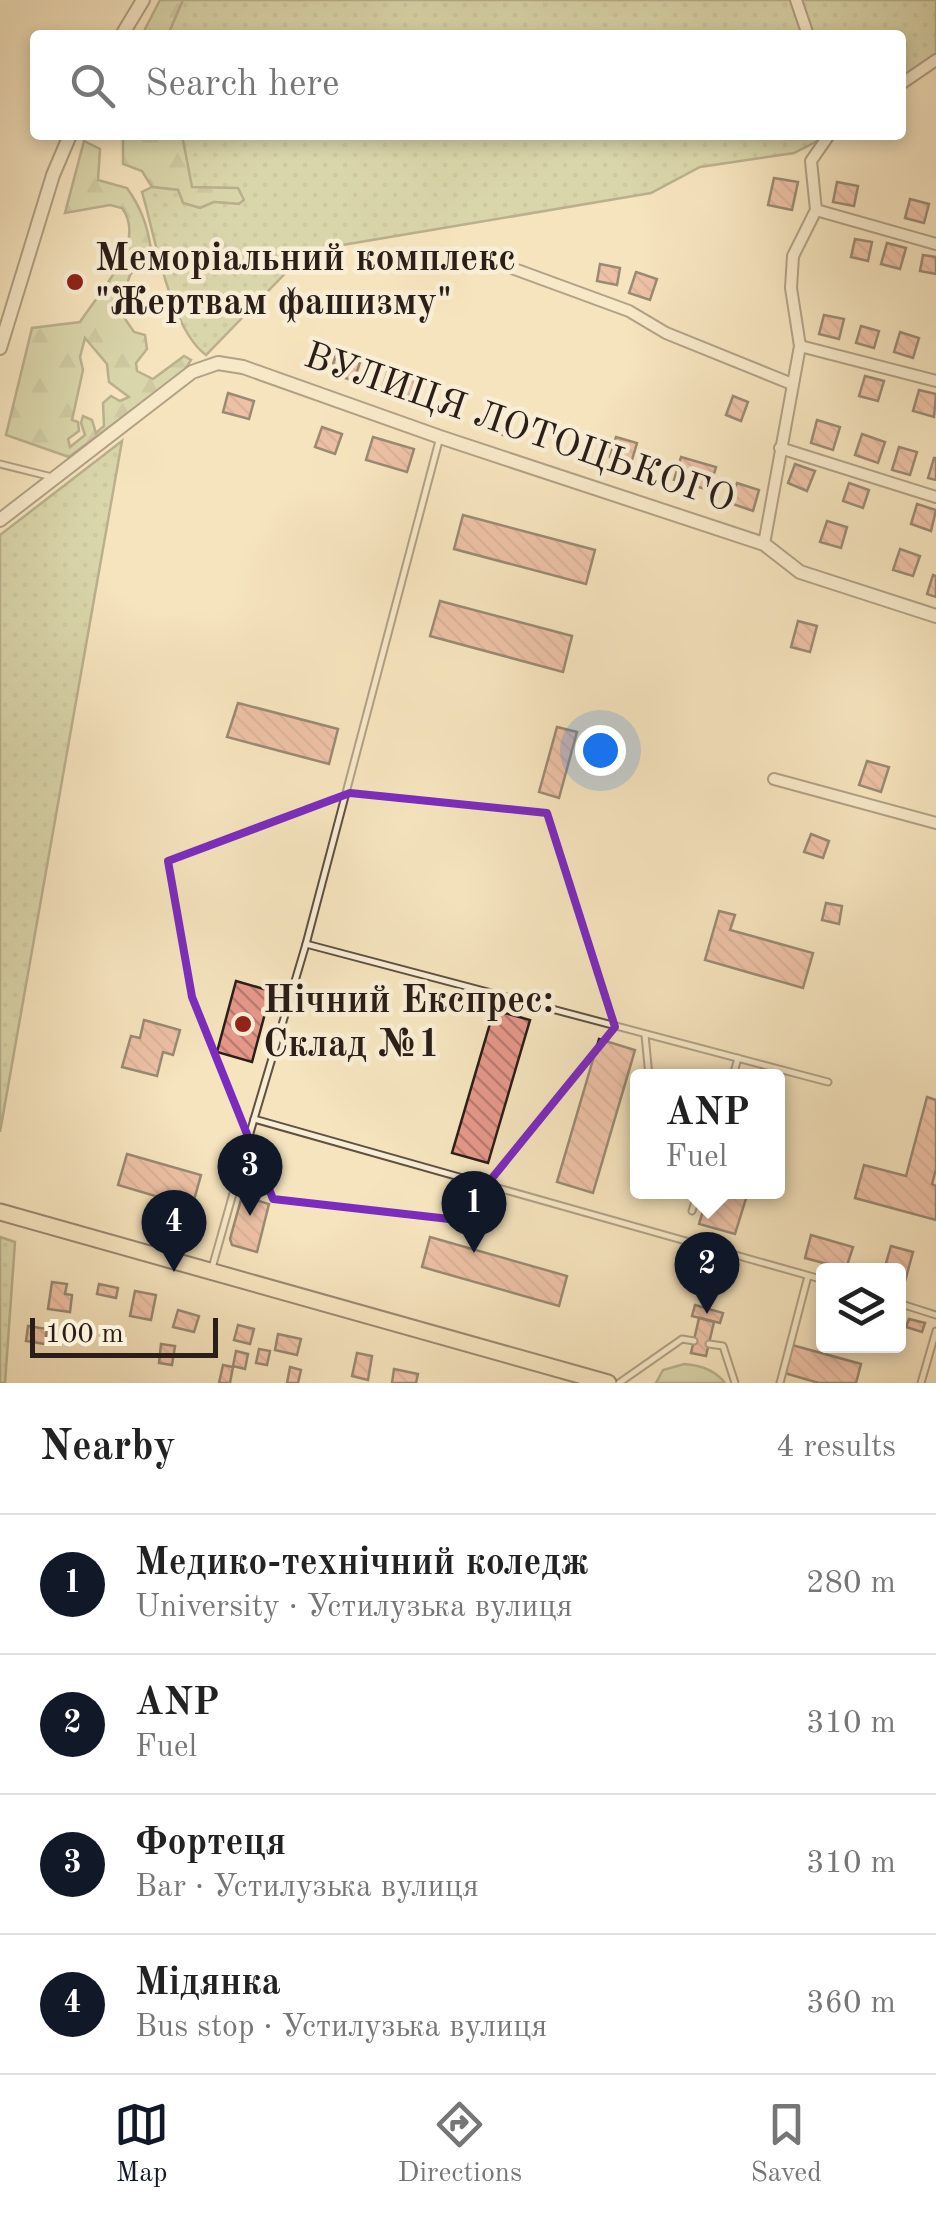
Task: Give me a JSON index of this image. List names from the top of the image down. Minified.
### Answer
{"streets":{"street":["ВУЛИЦЯ ЛОТОЦЬКОГО"]},"places":["Меморіальний комплекс \"Жертвам фашизму\"","Нічний Експрес: Склад №1"],"scale_bar":"100 m","page":{"search":"Search here","popup":["ANP","Fuel"],"pins":["3","1","4","2"],"scale":"100 m","heading":["Nearby","4 results"],"list":[{"mark":"1","name":"Медико-технічний коледж","note":"University · Устилузька вулиця","value":"280 m"},{"mark":"2","name":"ANP","note":"Fuel","value":"310 m"},{"mark":"3","name":"Фортеця","note":"Bar · Устилузька вулиця","value":"310 m"},{"mark":"4","name":"Мідянка","note":"Bus stop · Устилузька вулиця","value":"360 m"}],"nav":["Map","Directions","Saved"]}}
